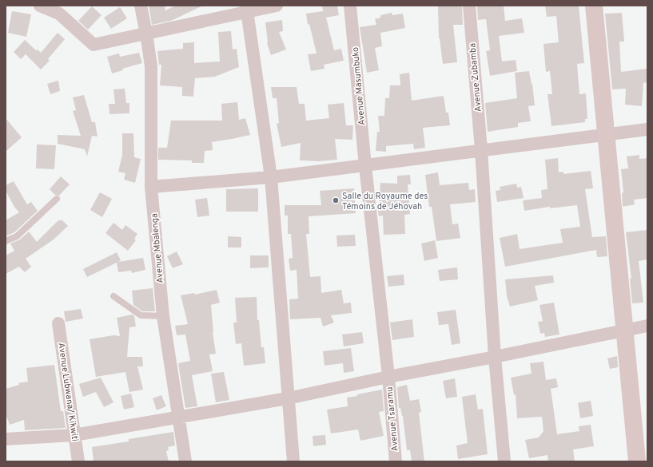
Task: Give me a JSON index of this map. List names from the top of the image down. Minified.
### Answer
{"streets":{"street":["Avenue Zubamba","Avenue Masumbuko","Avenue Mbalenga","Avenue Lubwana/ Kikwiti","Avenue Tsaramu"]},"crossings":[["Avenue Masumbuko","Avenue Tsaramu"]],"places":["Salle du Royaume des Témoins de Jéhovah"]}
